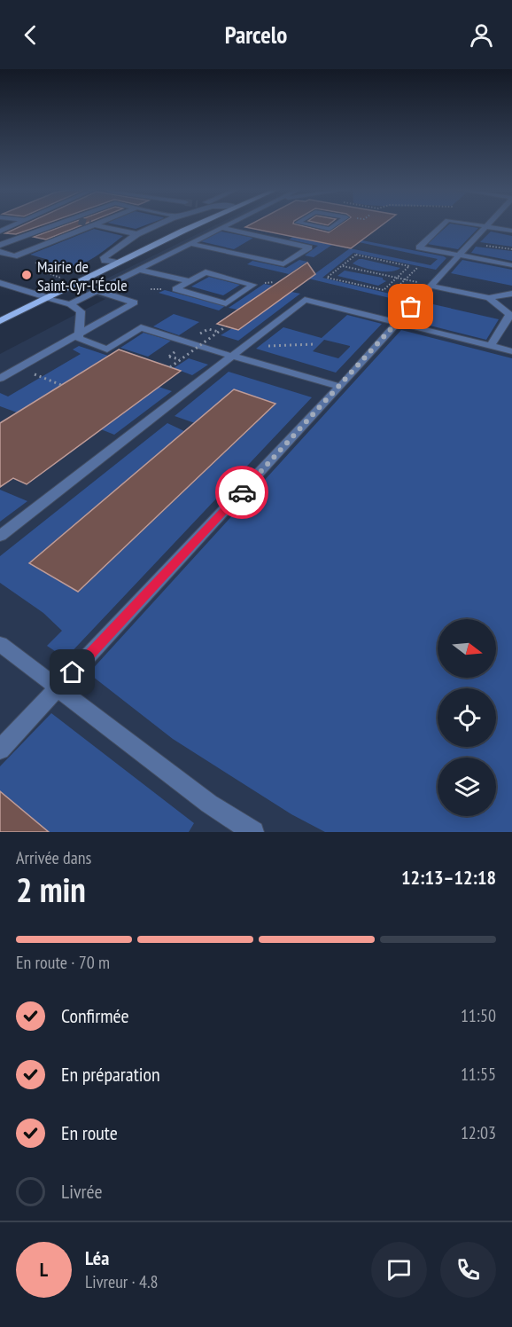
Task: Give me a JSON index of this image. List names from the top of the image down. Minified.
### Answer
{"places":["Mairie de Saint-Cyr-l'École"],"north":"right","page":{"header":"Parcelo","heading":["2 min","Arrivée dans","12:13–12:18"],"panel":["Léa","Livreur · 4.8"],"bar":"En route · 70 m","list":[["Confirmée","11:50"],["En préparation","11:55"],["En route","12:03"],"Livrée"],"round":"L"}}
